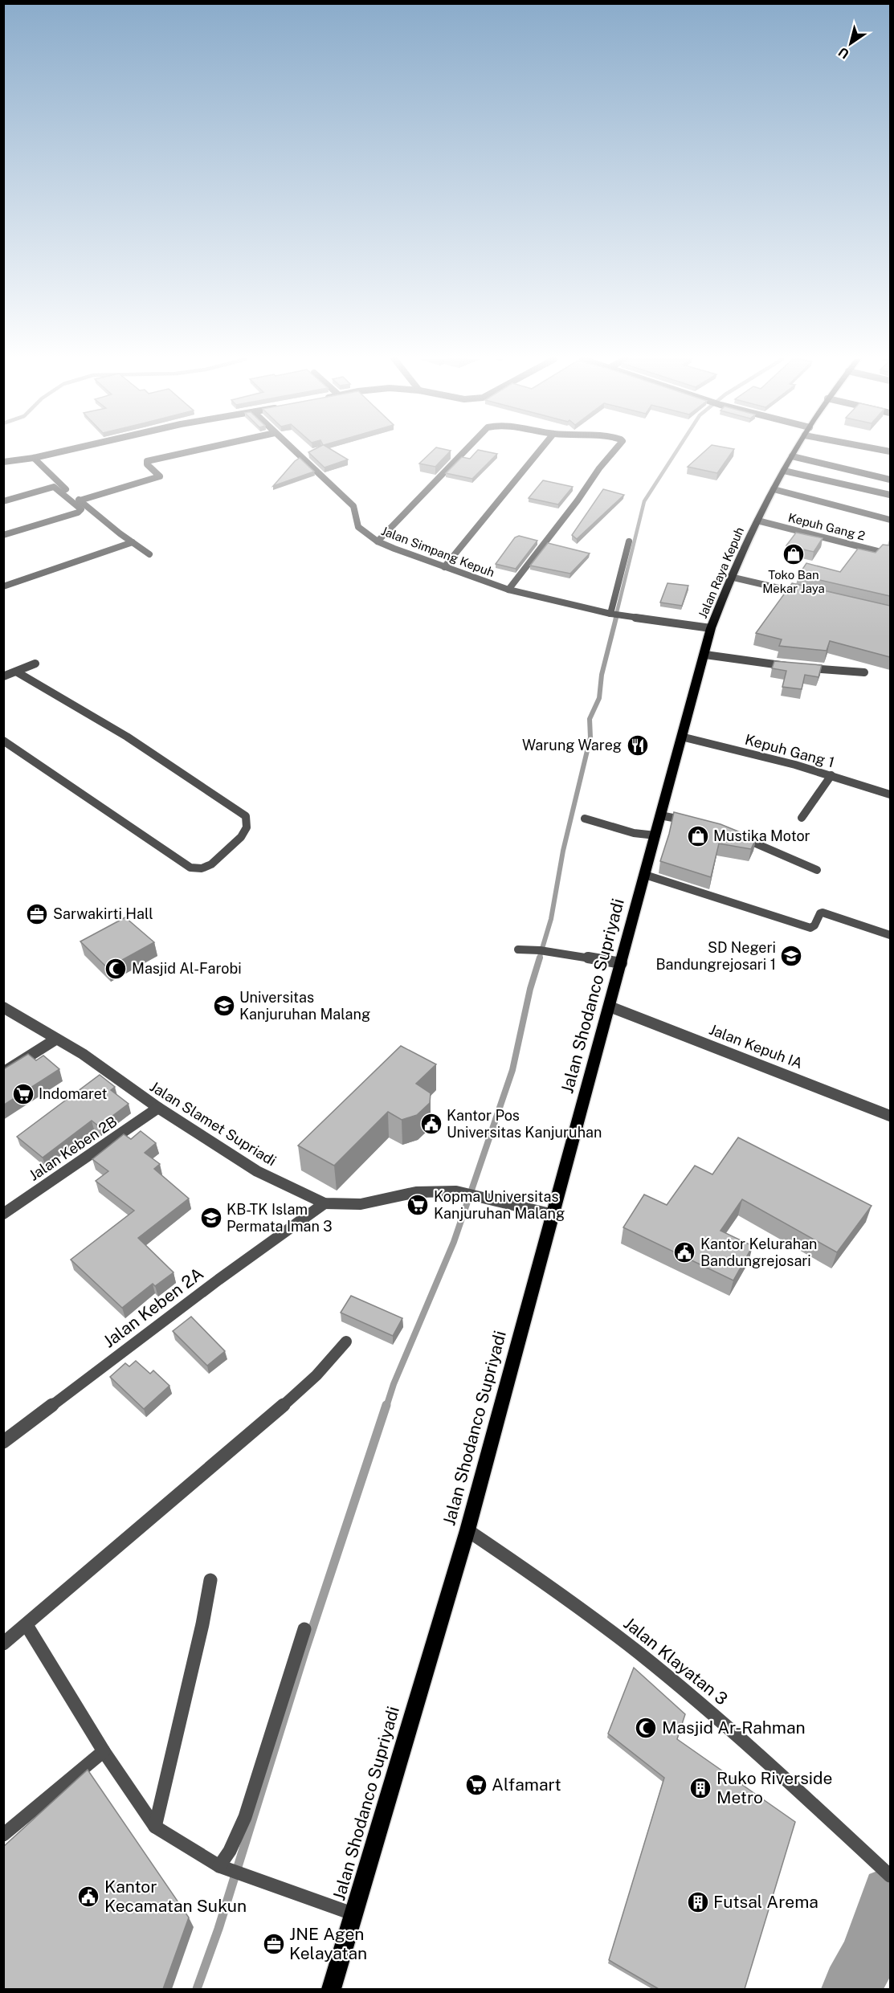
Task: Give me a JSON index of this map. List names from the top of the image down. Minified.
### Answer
{"streets":{"main road":["Jalan Raya Kepuh","Jalan Shodanco Supriyadi"],"street":["Kepuh Gang 2","Jalan Simpang Kepuh","Kepuh Gang 1","Jalan Kepuh IA","Jalan Slamet Supriadi","Jalan Keben 2B","Jalan Keben 2A","Jalan Klayatan 3"]},"crossings":[["Kepuh Gang 2","Jalan Raya Kepuh"],["Jalan Simpang Kepuh","Jalan Raya Kepuh"],["Jalan Raya Kepuh","Kepuh Gang 1"],["Jalan Raya Kepuh","Jalan Shodanco Supriyadi"],["Jalan Shodanco Supriyadi","Jalan Kepuh IA"],["Jalan Shodanco Supriyadi","Jalan Slamet Supriadi"],["Jalan Shodanco Supriyadi","Jalan Klayatan 3"],["Jalan Slamet Supriadi","Jalan Keben 2B"],["Jalan Slamet Supriadi","Jalan Keben 2A"]],"places":{"shop":["Toko Ban Mekar Jaya","Mustika Motor"],"restaurant":["Warung Wareg"],"office":["Sarwakirti Hall","JNE Agen Kelayatan"],"school or university":["SD Negeri Bandungrejosari 1","Universitas Kanjuruhan Malang","KB-TK Islam Permata Iman 3"],"mosque":["Masjid Al-Farobi","Masjid Ar-Rahman"],"supermarket":["Indomaret","Kopma Universitas Kanjuruhan Malang","Alfamart"],"public building":["Kantor Pos Universitas Kanjuruhan","Kantor Kelurahan Bandungrejosari","Kantor Kecamatan Sukun"],"building":["Ruko Riverside Metro","Futsal Arema"]},"north":"bottom left"}
